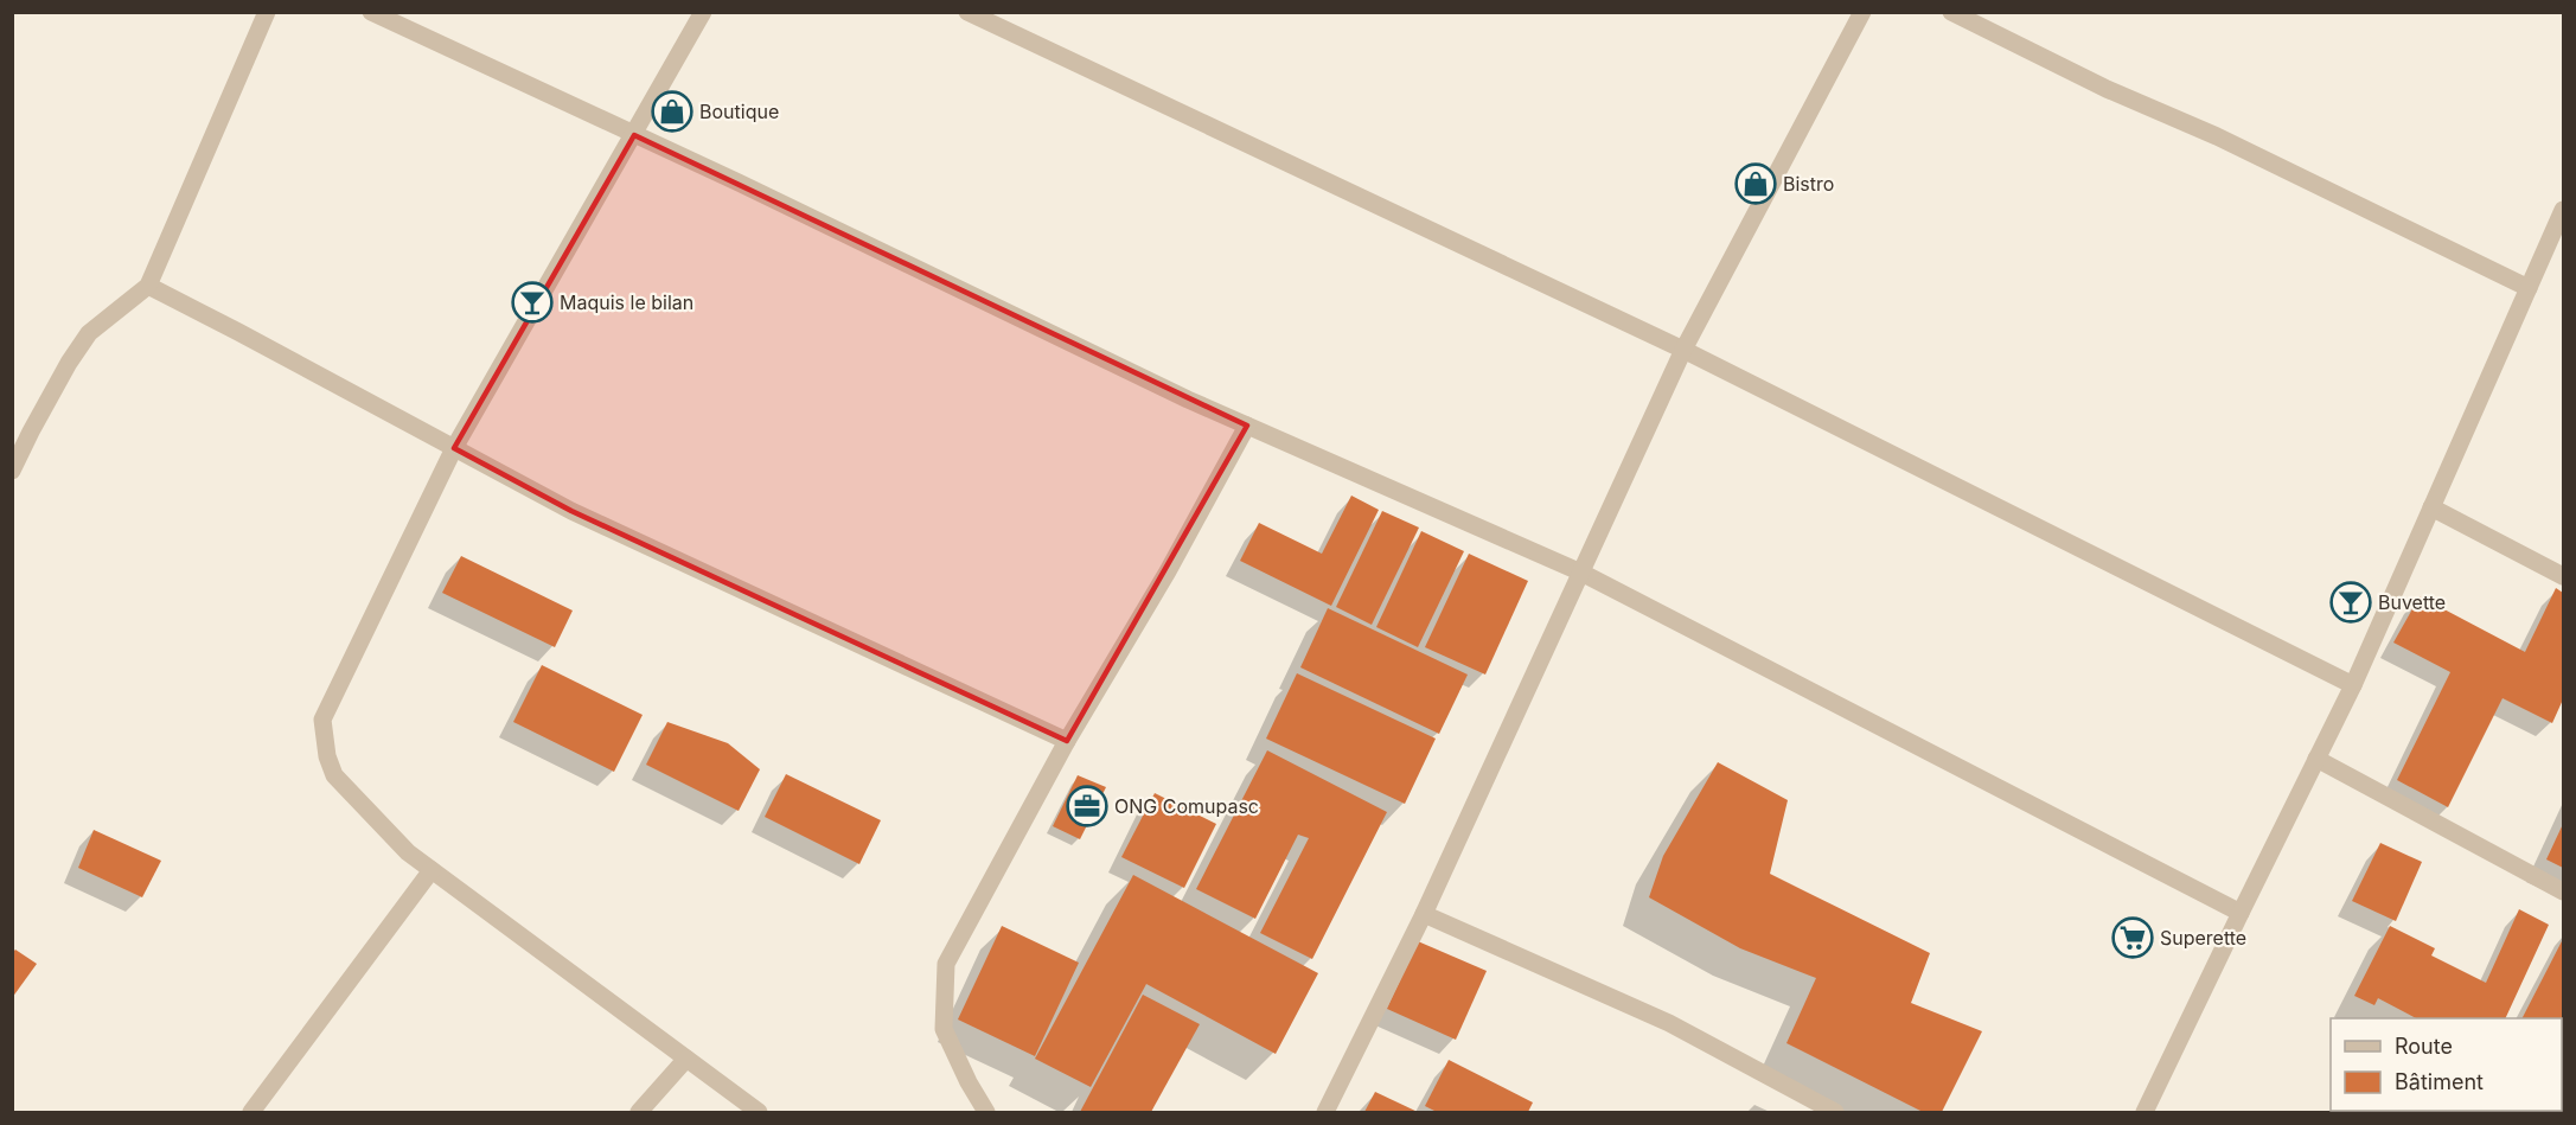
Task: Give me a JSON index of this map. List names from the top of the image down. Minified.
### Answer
{"places":{"shop":["Boutique","Bistro"],"bar":["Maquis le bilan","Buvette"],"office":["ONG Comupasc"],"supermarket":["Superette"]},"legend":["Route","Bâtiment"]}
